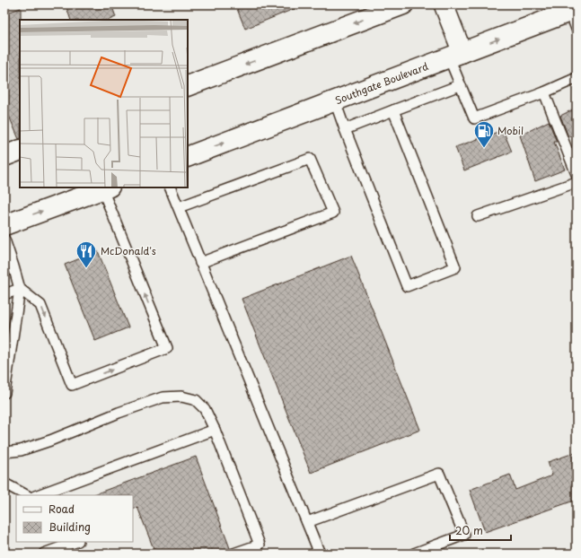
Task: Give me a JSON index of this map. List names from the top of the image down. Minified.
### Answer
{"streets":{"main road":["Southgate Boulevard"]},"places":{"fuel station":["Mobil"],"restaurant":["McDonald's"]},"legend":["Road","Building"],"scale_bar":"20 m"}
